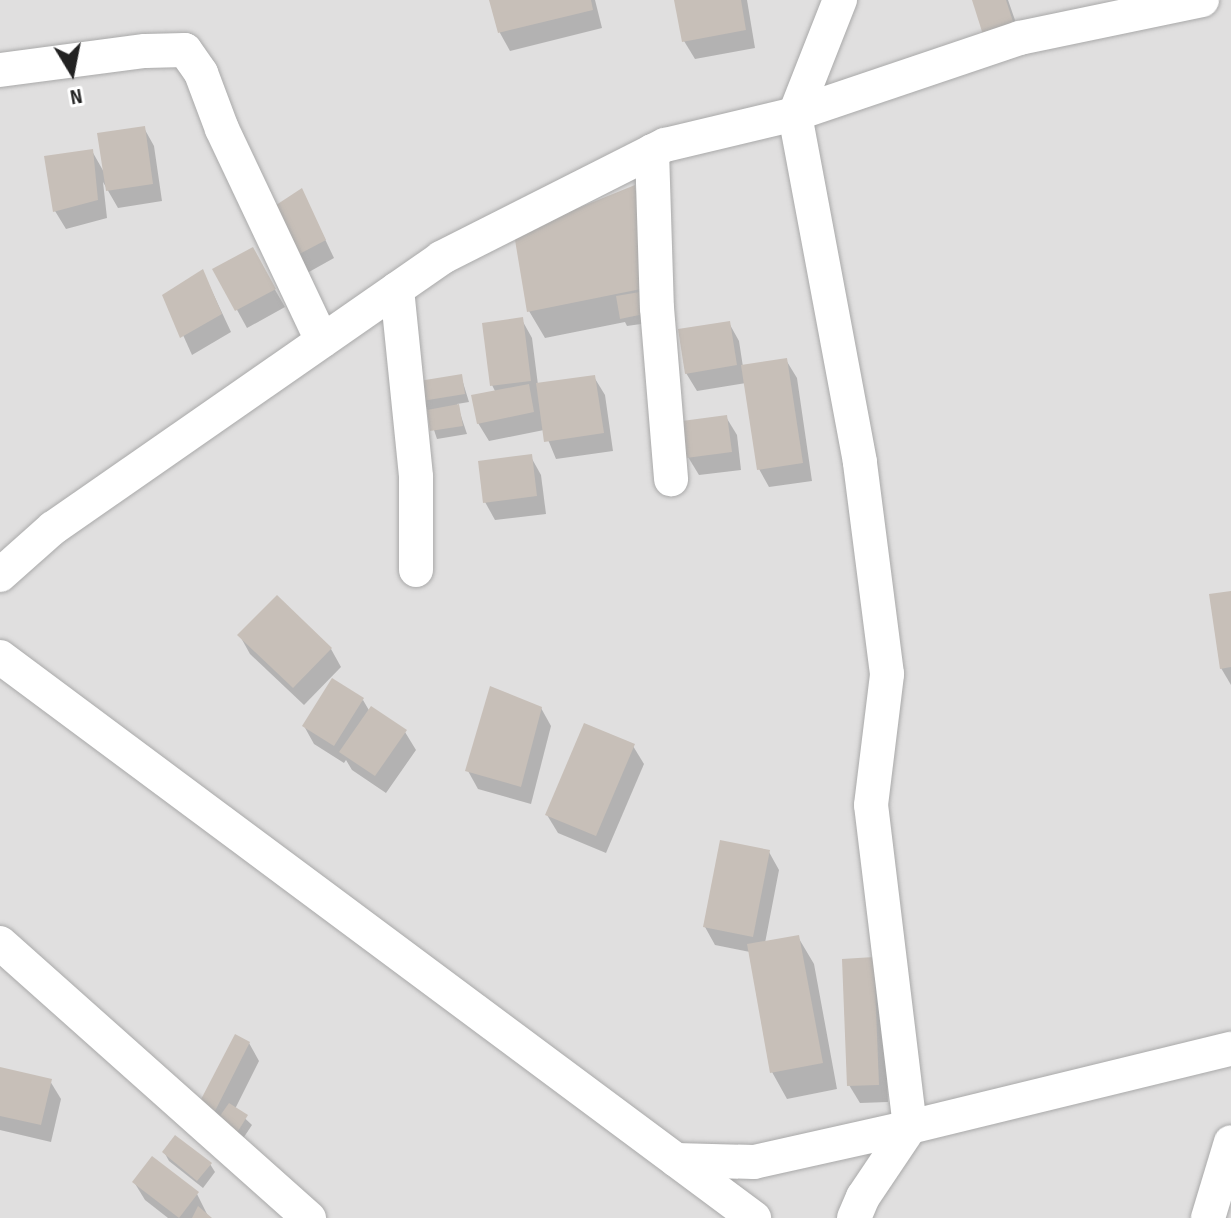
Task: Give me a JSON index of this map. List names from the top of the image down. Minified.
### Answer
{"north":"bottom"}
